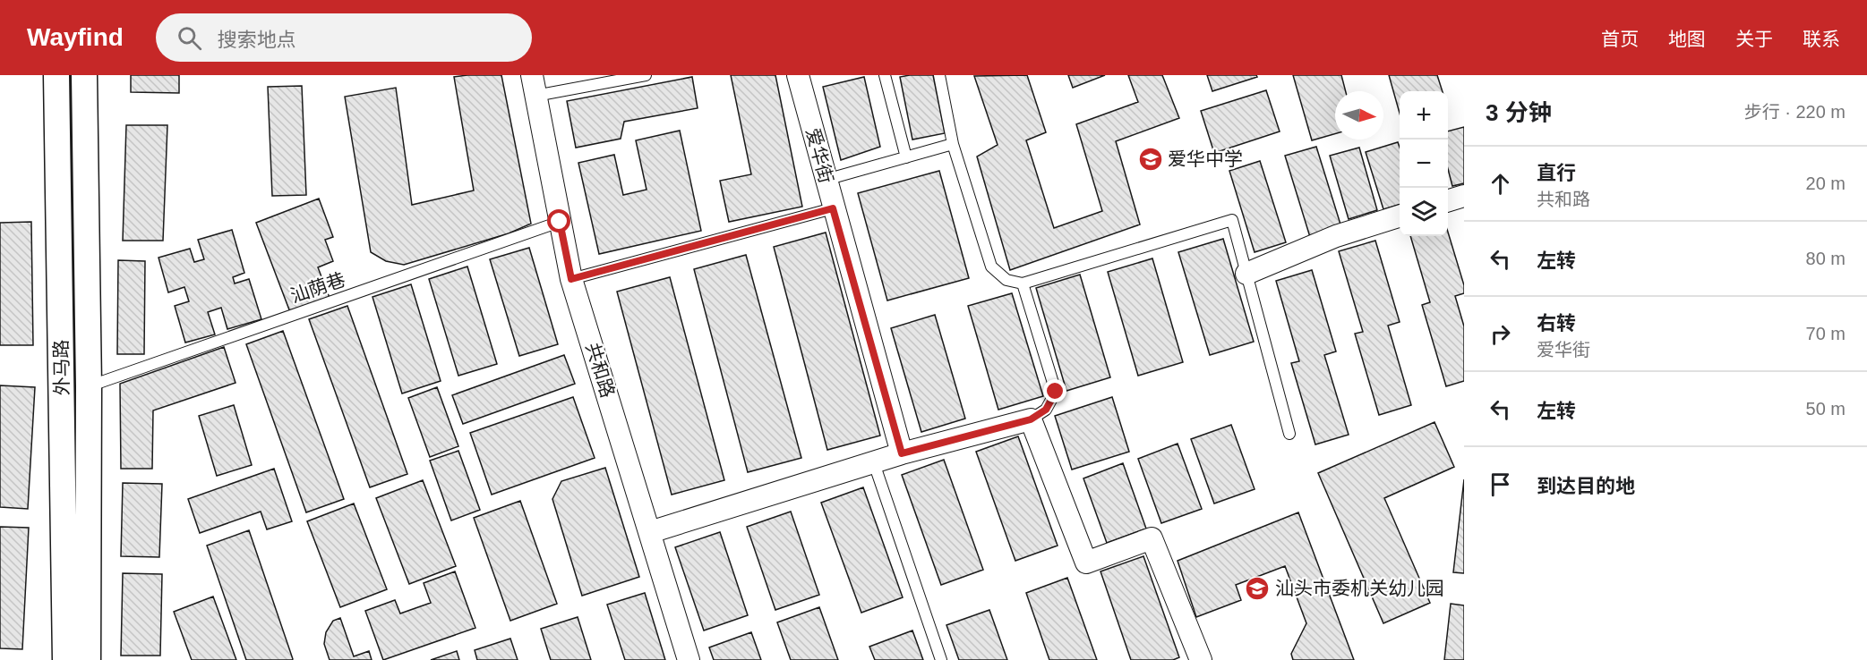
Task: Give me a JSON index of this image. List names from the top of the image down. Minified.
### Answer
{"streets":{"street":["爱华街","外马路","共和路"],"lane":["汕荫巷"]},"crossings":[["汕荫巷","外马路"],["汕荫巷","共和路"]],"places":{"school or university":["爱华中学","汕头市委机关幼儿园"]},"north":"right","page":{"header":"Wayfind","search":"搜索地点","nav":["首页","地图","关于","联系"],"heading":["3 分钟","步行 · 220 m"],"map_buttons":["+","−"],"list":[["直行","共和路","20 m"],["左转","80 m"],["右转","爱华街","70 m"],["左转","50 m"],"到达目的地"]}}
